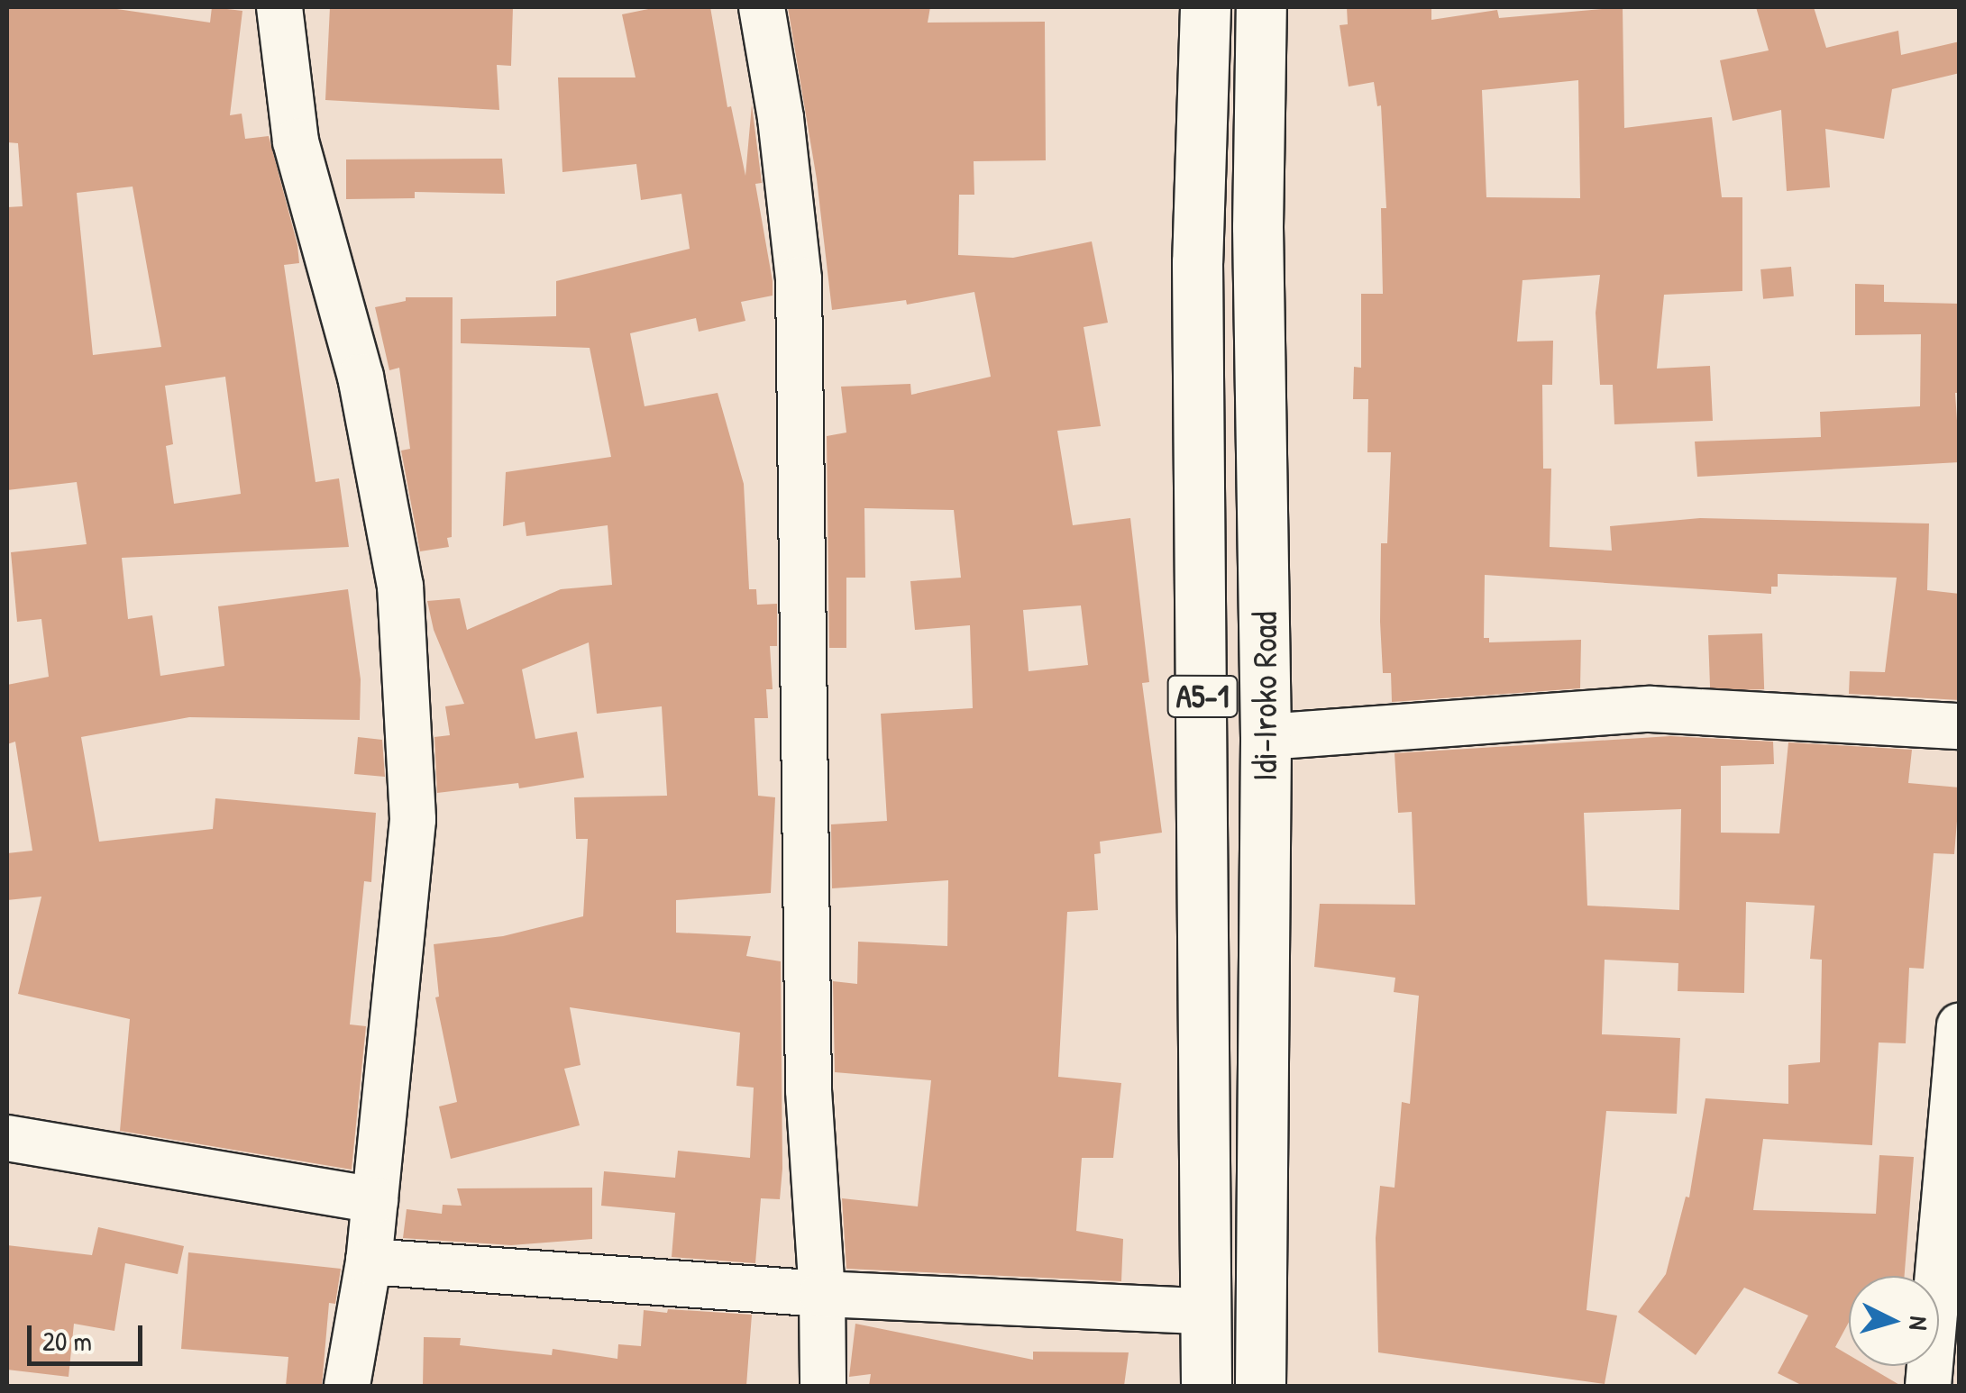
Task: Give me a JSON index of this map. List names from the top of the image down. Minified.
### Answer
{"streets":{"highway":["A5-1","Idi-Iroko Road"]},"scale_bar":"20 m","north":"right"}
